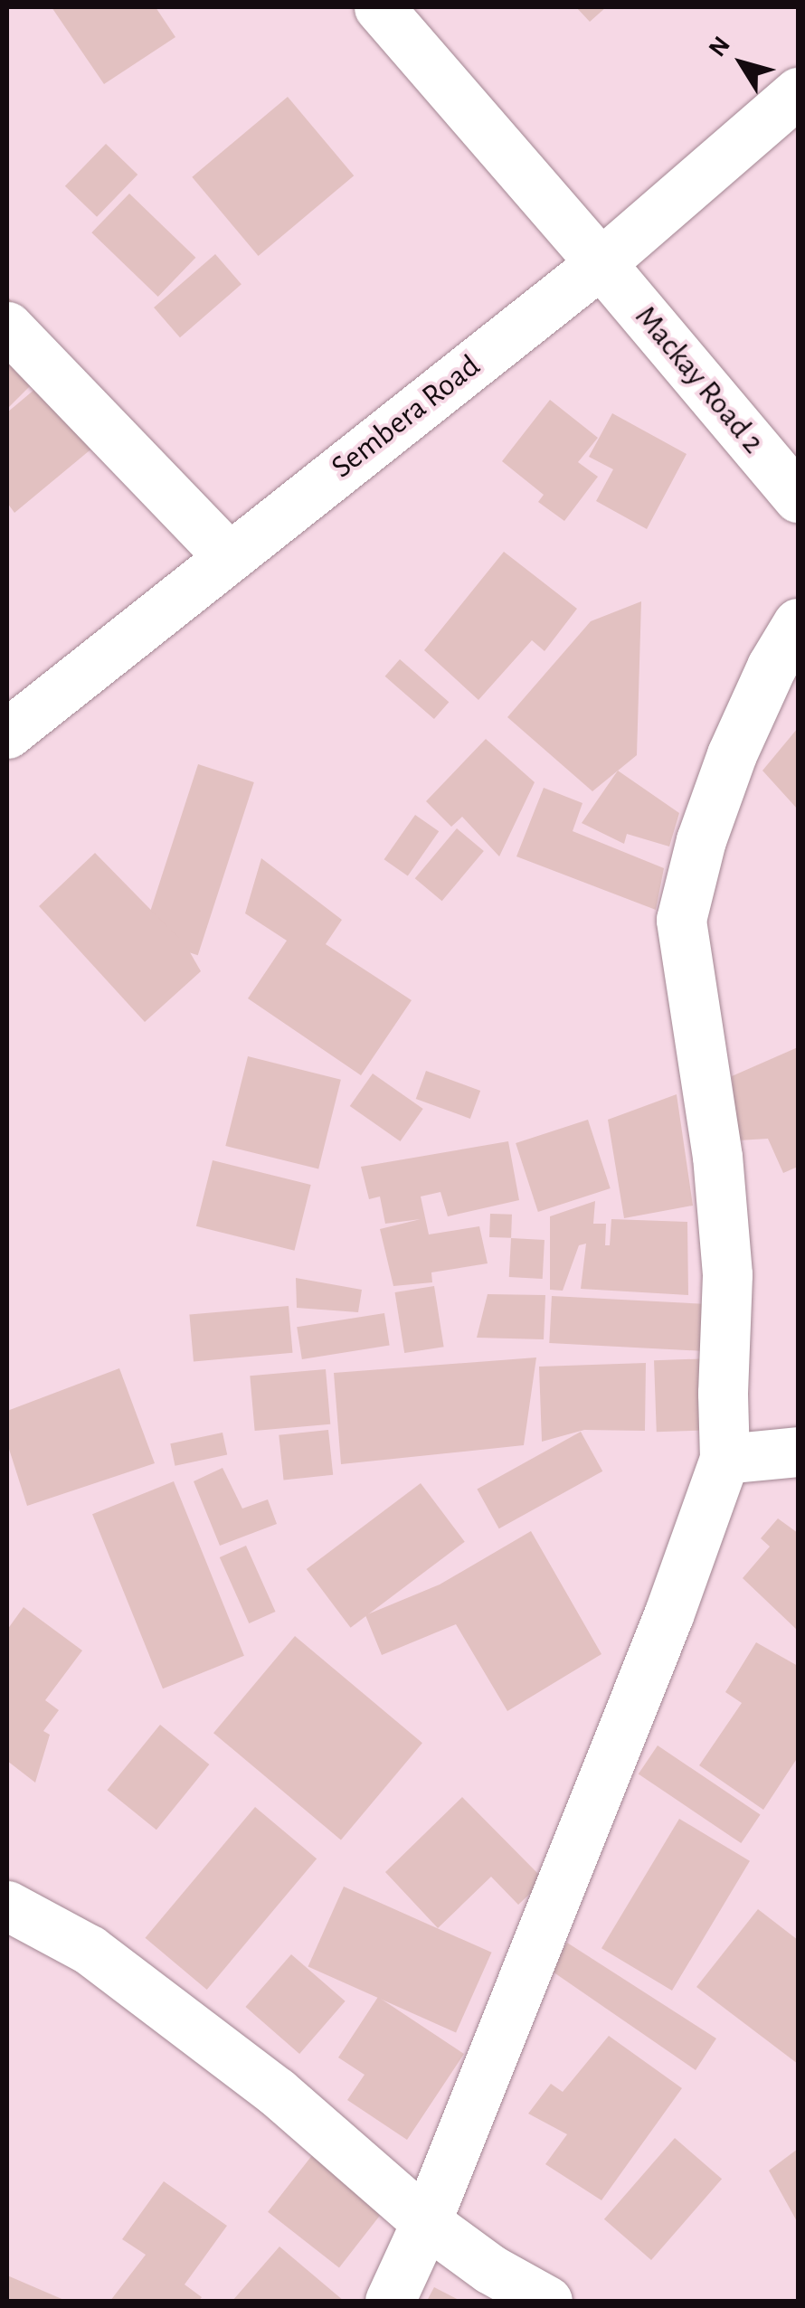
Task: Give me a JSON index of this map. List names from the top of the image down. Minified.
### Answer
{"streets":{"street":["Mackay Road 2","Sembera Road"]},"crossings":[["Mackay Road 2","Sembera Road"]],"north":"top left"}
